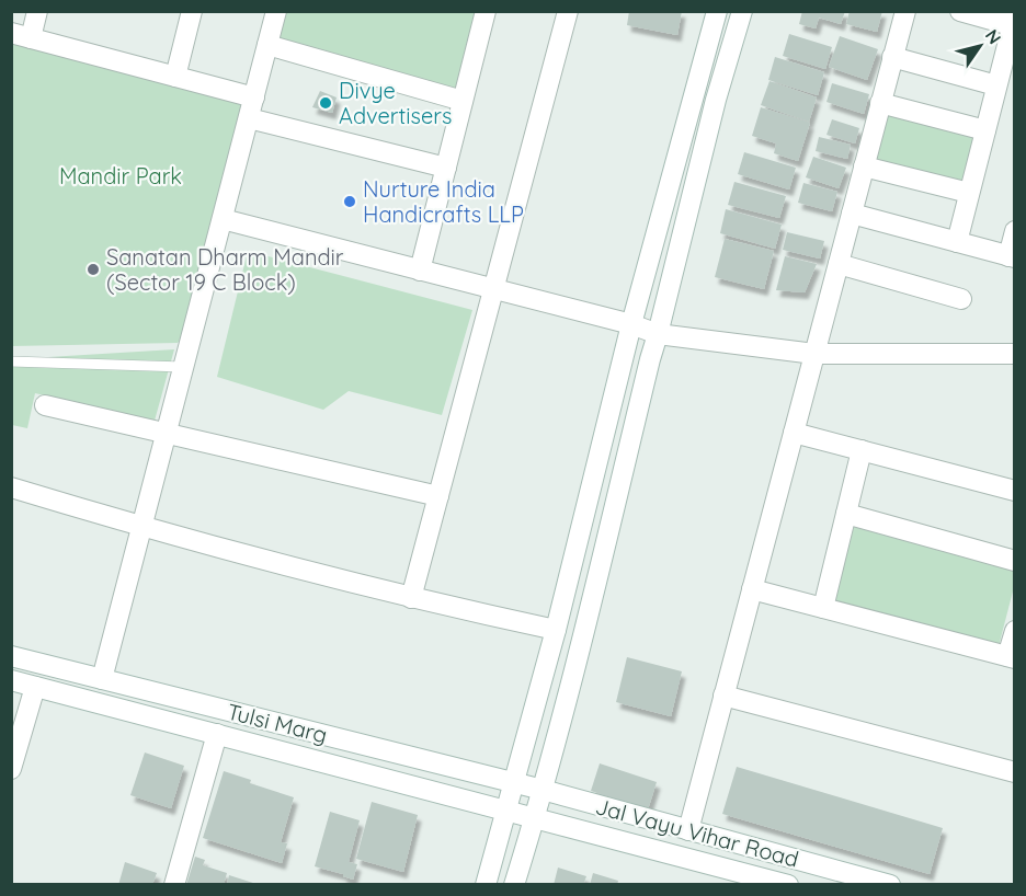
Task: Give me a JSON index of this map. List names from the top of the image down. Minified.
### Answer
{"streets":{"street":["Tulsi Marg","Jal Vayu Vihar Road"]},"crossings":[["Tulsi Marg","Jal Vayu Vihar Road"]],"parks":["Mandir Park"],"places":["Divye Advertisers","Nurture India Handicrafts LLP","Sanatan Dharm Mandir (Sector 19 C Block)"],"north":"top right"}
